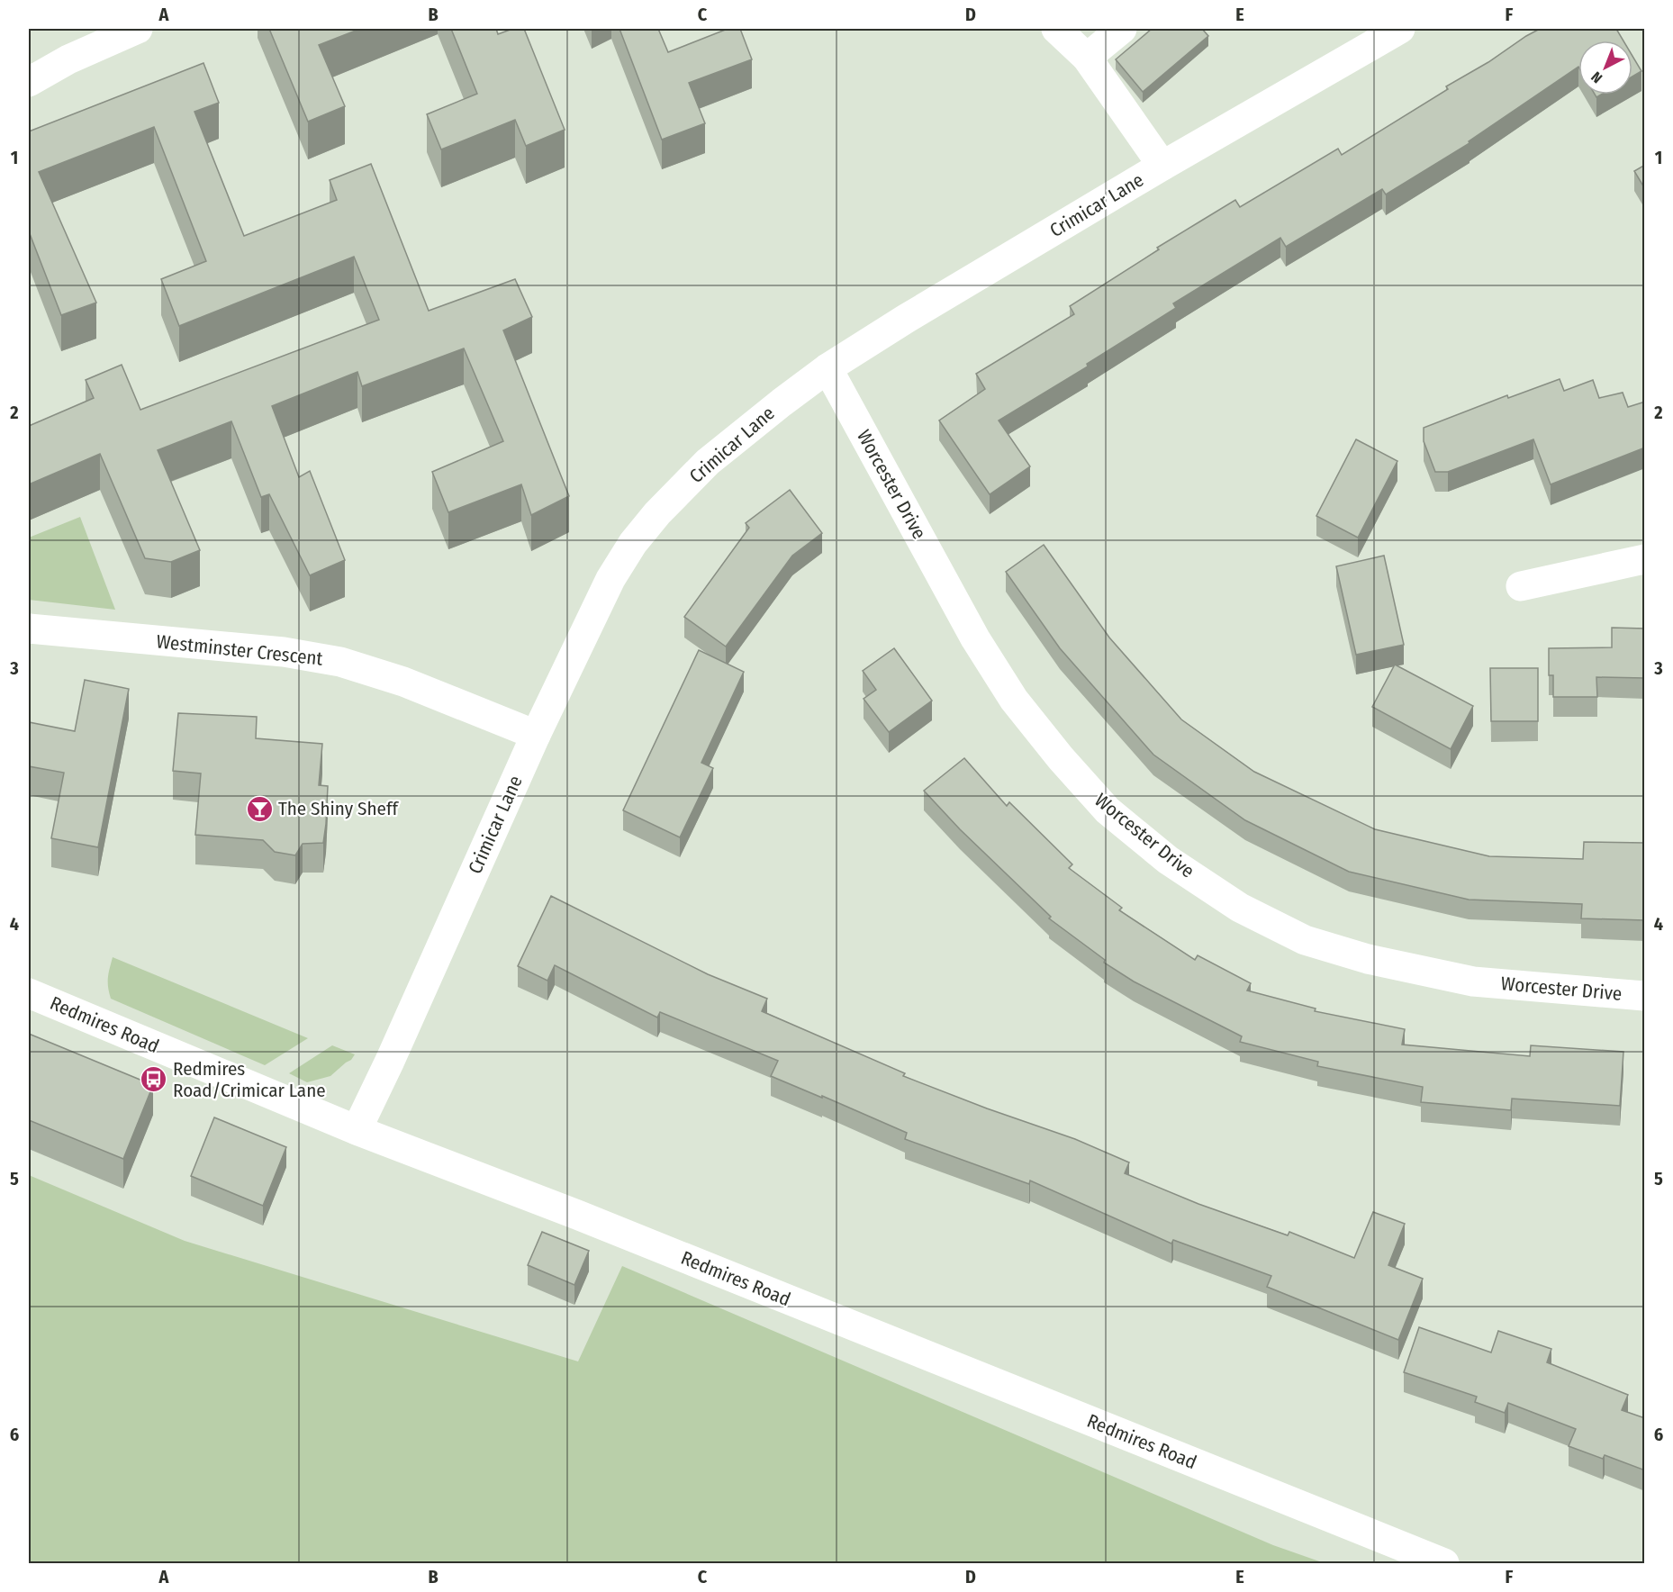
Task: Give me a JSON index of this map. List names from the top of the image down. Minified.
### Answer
{"streets":{"street":["Crimicar Lane","Worcester Drive","Westminster Crescent","Redmires Road"]},"crossings":[["Crimicar Lane","Worcester Drive"],["Crimicar Lane","Westminster Crescent"],["Crimicar Lane","Redmires Road"]],"places":{"bar":["The Shiny Sheff"],"bus stop":["Redmires Road/Crimicar Lane"]},"north":"bottom left","grid":{"columns":["A","B","C","D","E","F"],"rows":["1","2","3","4","5","6"]}}
